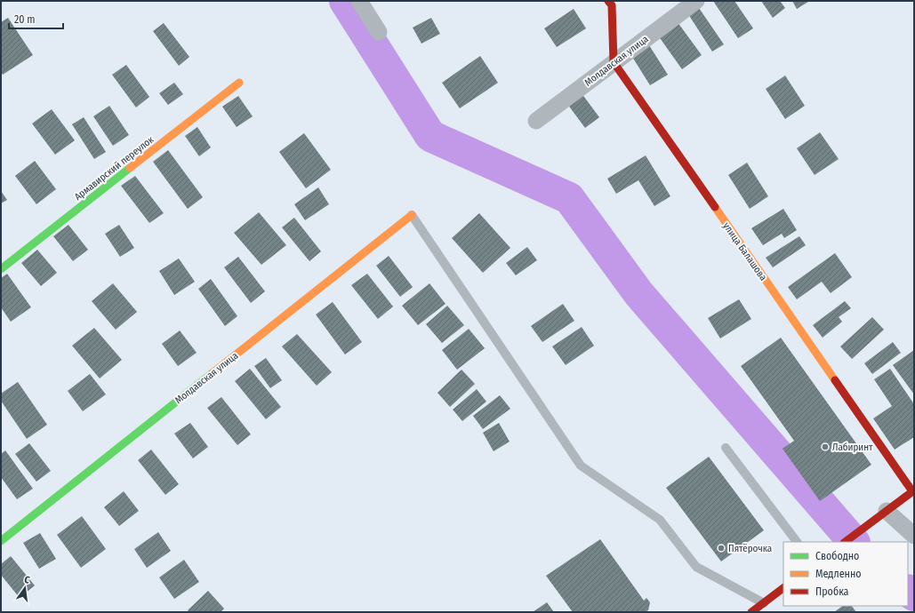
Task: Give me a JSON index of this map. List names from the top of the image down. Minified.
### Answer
{"streets":{"street":["Молдавская улица","Армавирский переулок","улица Балашова"]},"crossings":[["Молдавская улица","улица Балашова"]],"places":["Лабиринт","Пятёрочка"],"legend":["Свободно","Медленно","Пробка"],"scale_bar":"20 m","north":"top"}
